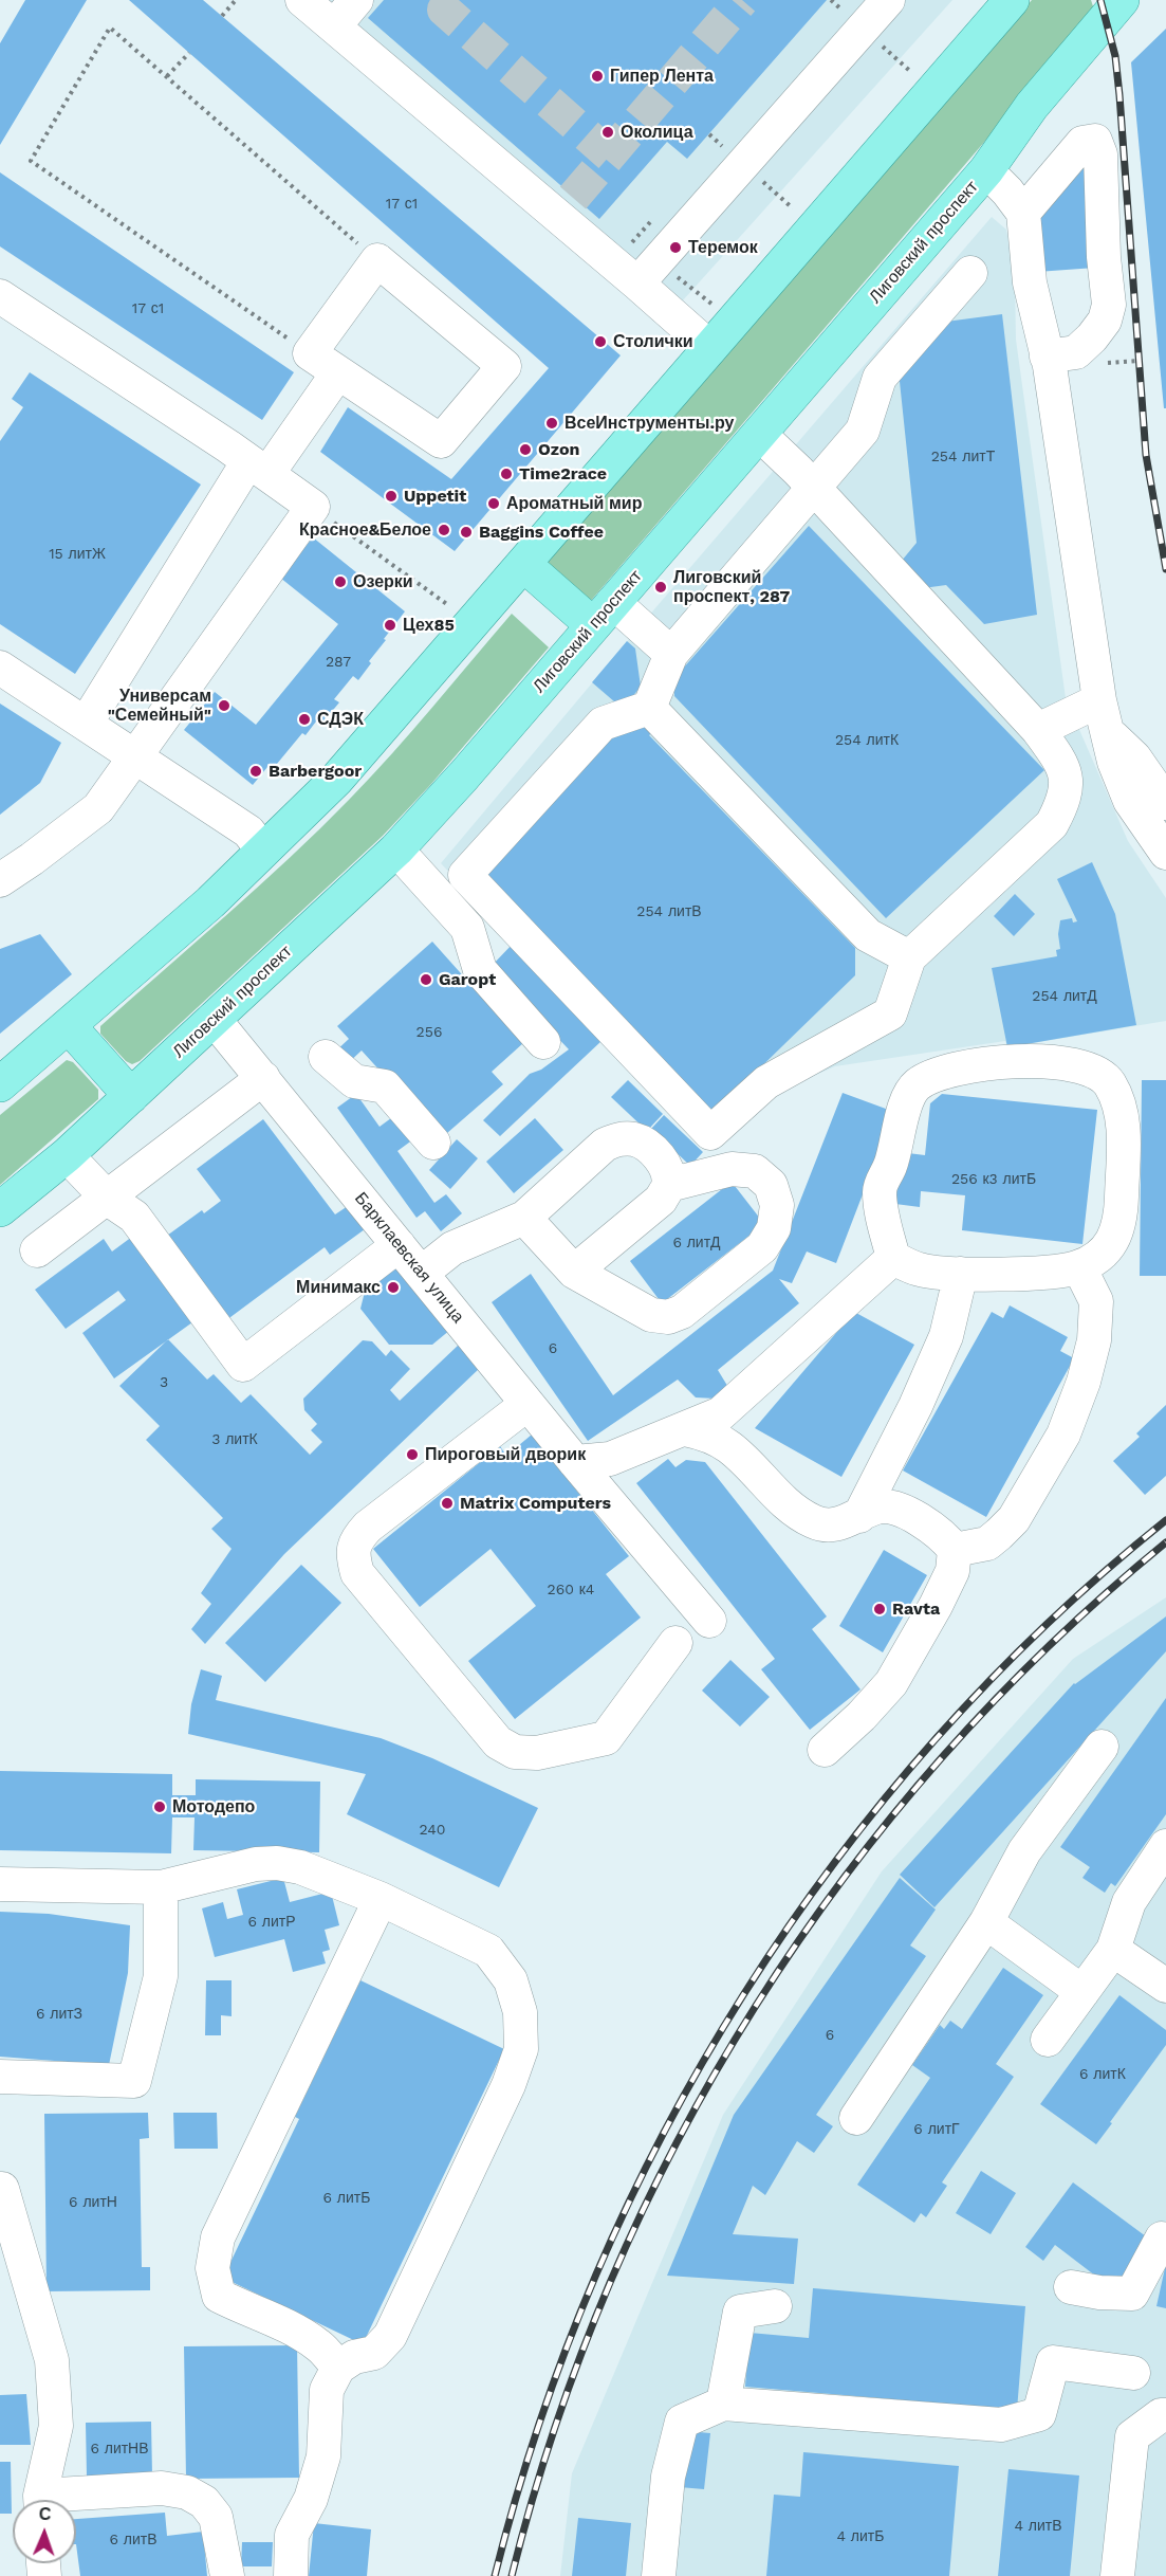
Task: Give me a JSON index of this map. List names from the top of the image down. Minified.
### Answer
{"streets":{"main road":["Лиговский проспект"],"street":["Барклаевская улица"]},"crossings":[["Лиговский проспект","Барклаевская улица"]],"places":["Гипер Лента","Околица","Теремок","Столички","ВсеИнструменты.ру","Ozon","Time2race","Uppetit","Ароматный мир","Красное&Белое","Baggins Coffee","Озерки","Лиговский проспект, 287","Цех85","Универсам \"Семейный\"","СДЭК","Barbergoor","Garopt","Минимакс","Пироговый дворик","Matrix Computers","Ravta","Мотодепо"],"house_numbers":["17 с1","17 с1","254 литТ","15 литЖ","287","254 литК","254 литВ","254 литД","256","256 к3 литБ","6 литД","6","3","3 литК","260 к4","240","6 литР","6 литЗ","6","6 литК","6 литГ","6 литБ","6 литН","6 литНВ","4 литВ","4 литБ","6 литВ"],"north":"top"}
